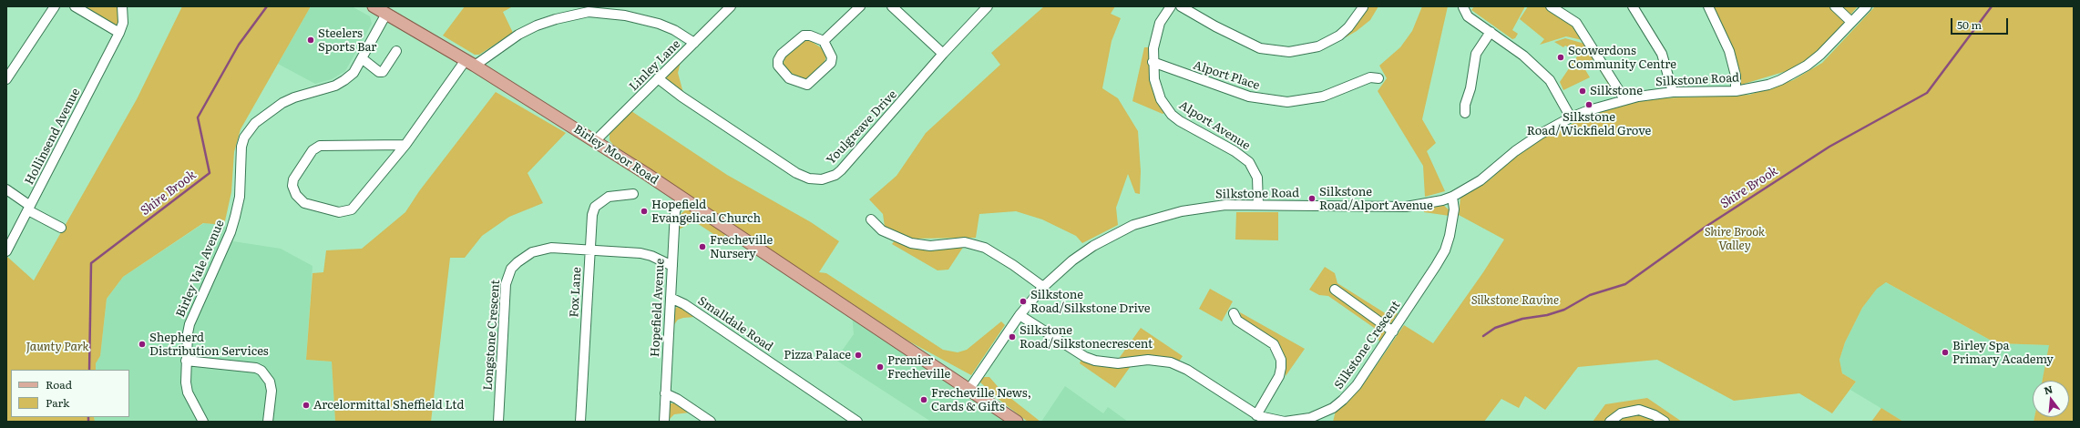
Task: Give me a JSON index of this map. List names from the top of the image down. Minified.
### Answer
{"streets":{"main road":["Birley Moor Road"],"street":["Linley Lane","Alport Place","Silkstone Road","Alport Avenue","Youlgreave Drive","Hollinsend Avenue","Birley Vale Avenue","Fox Lane","Hopefield Avenue","Smalldale Road","Longstone Crescent","Silkstone Crescent"]},"crossings":[["Linley Lane","Youlgreave Drive"],["Linley Lane","Birley Moor Road"],["Alport Place","Alport Avenue"],["Silkstone Road","Alport Avenue"],["Silkstone Road","Birley Moor Road"],["Silkstone Road","Silkstone Crescent"],["Birley Moor Road","Birley Vale Avenue"],["Birley Moor Road","Hopefield Avenue"],["Fox Lane","Longstone Crescent"],["Hopefield Avenue","Smalldale Road"],["Hopefield Avenue","Longstone Crescent"]],"water":["Shire Brook"],"parks":["Shire Brook Valley","Silkstone Ravine","Jaunty Park"],"places":["Steelers Sports Bar","Scowerdons Community Centre","Silkstone","Silkstone Road/Wickfield Grove","Silkstone Road/Alport Avenue","Hopefield Evangelical Church","Frecheville Nursery","Silkstone Road/Silkstone Drive","Silkstone Road/Silkstonecrescent","Shepherd Distribution Services","Birley Spa Primary Academy","Pizza Palace","Premier Frecheville","Frecheville News, Cards & Gifts","Arcelormittal Sheffield Ltd"],"legend":["Road","Park"],"scale_bar":"50 m","north":"top"}
